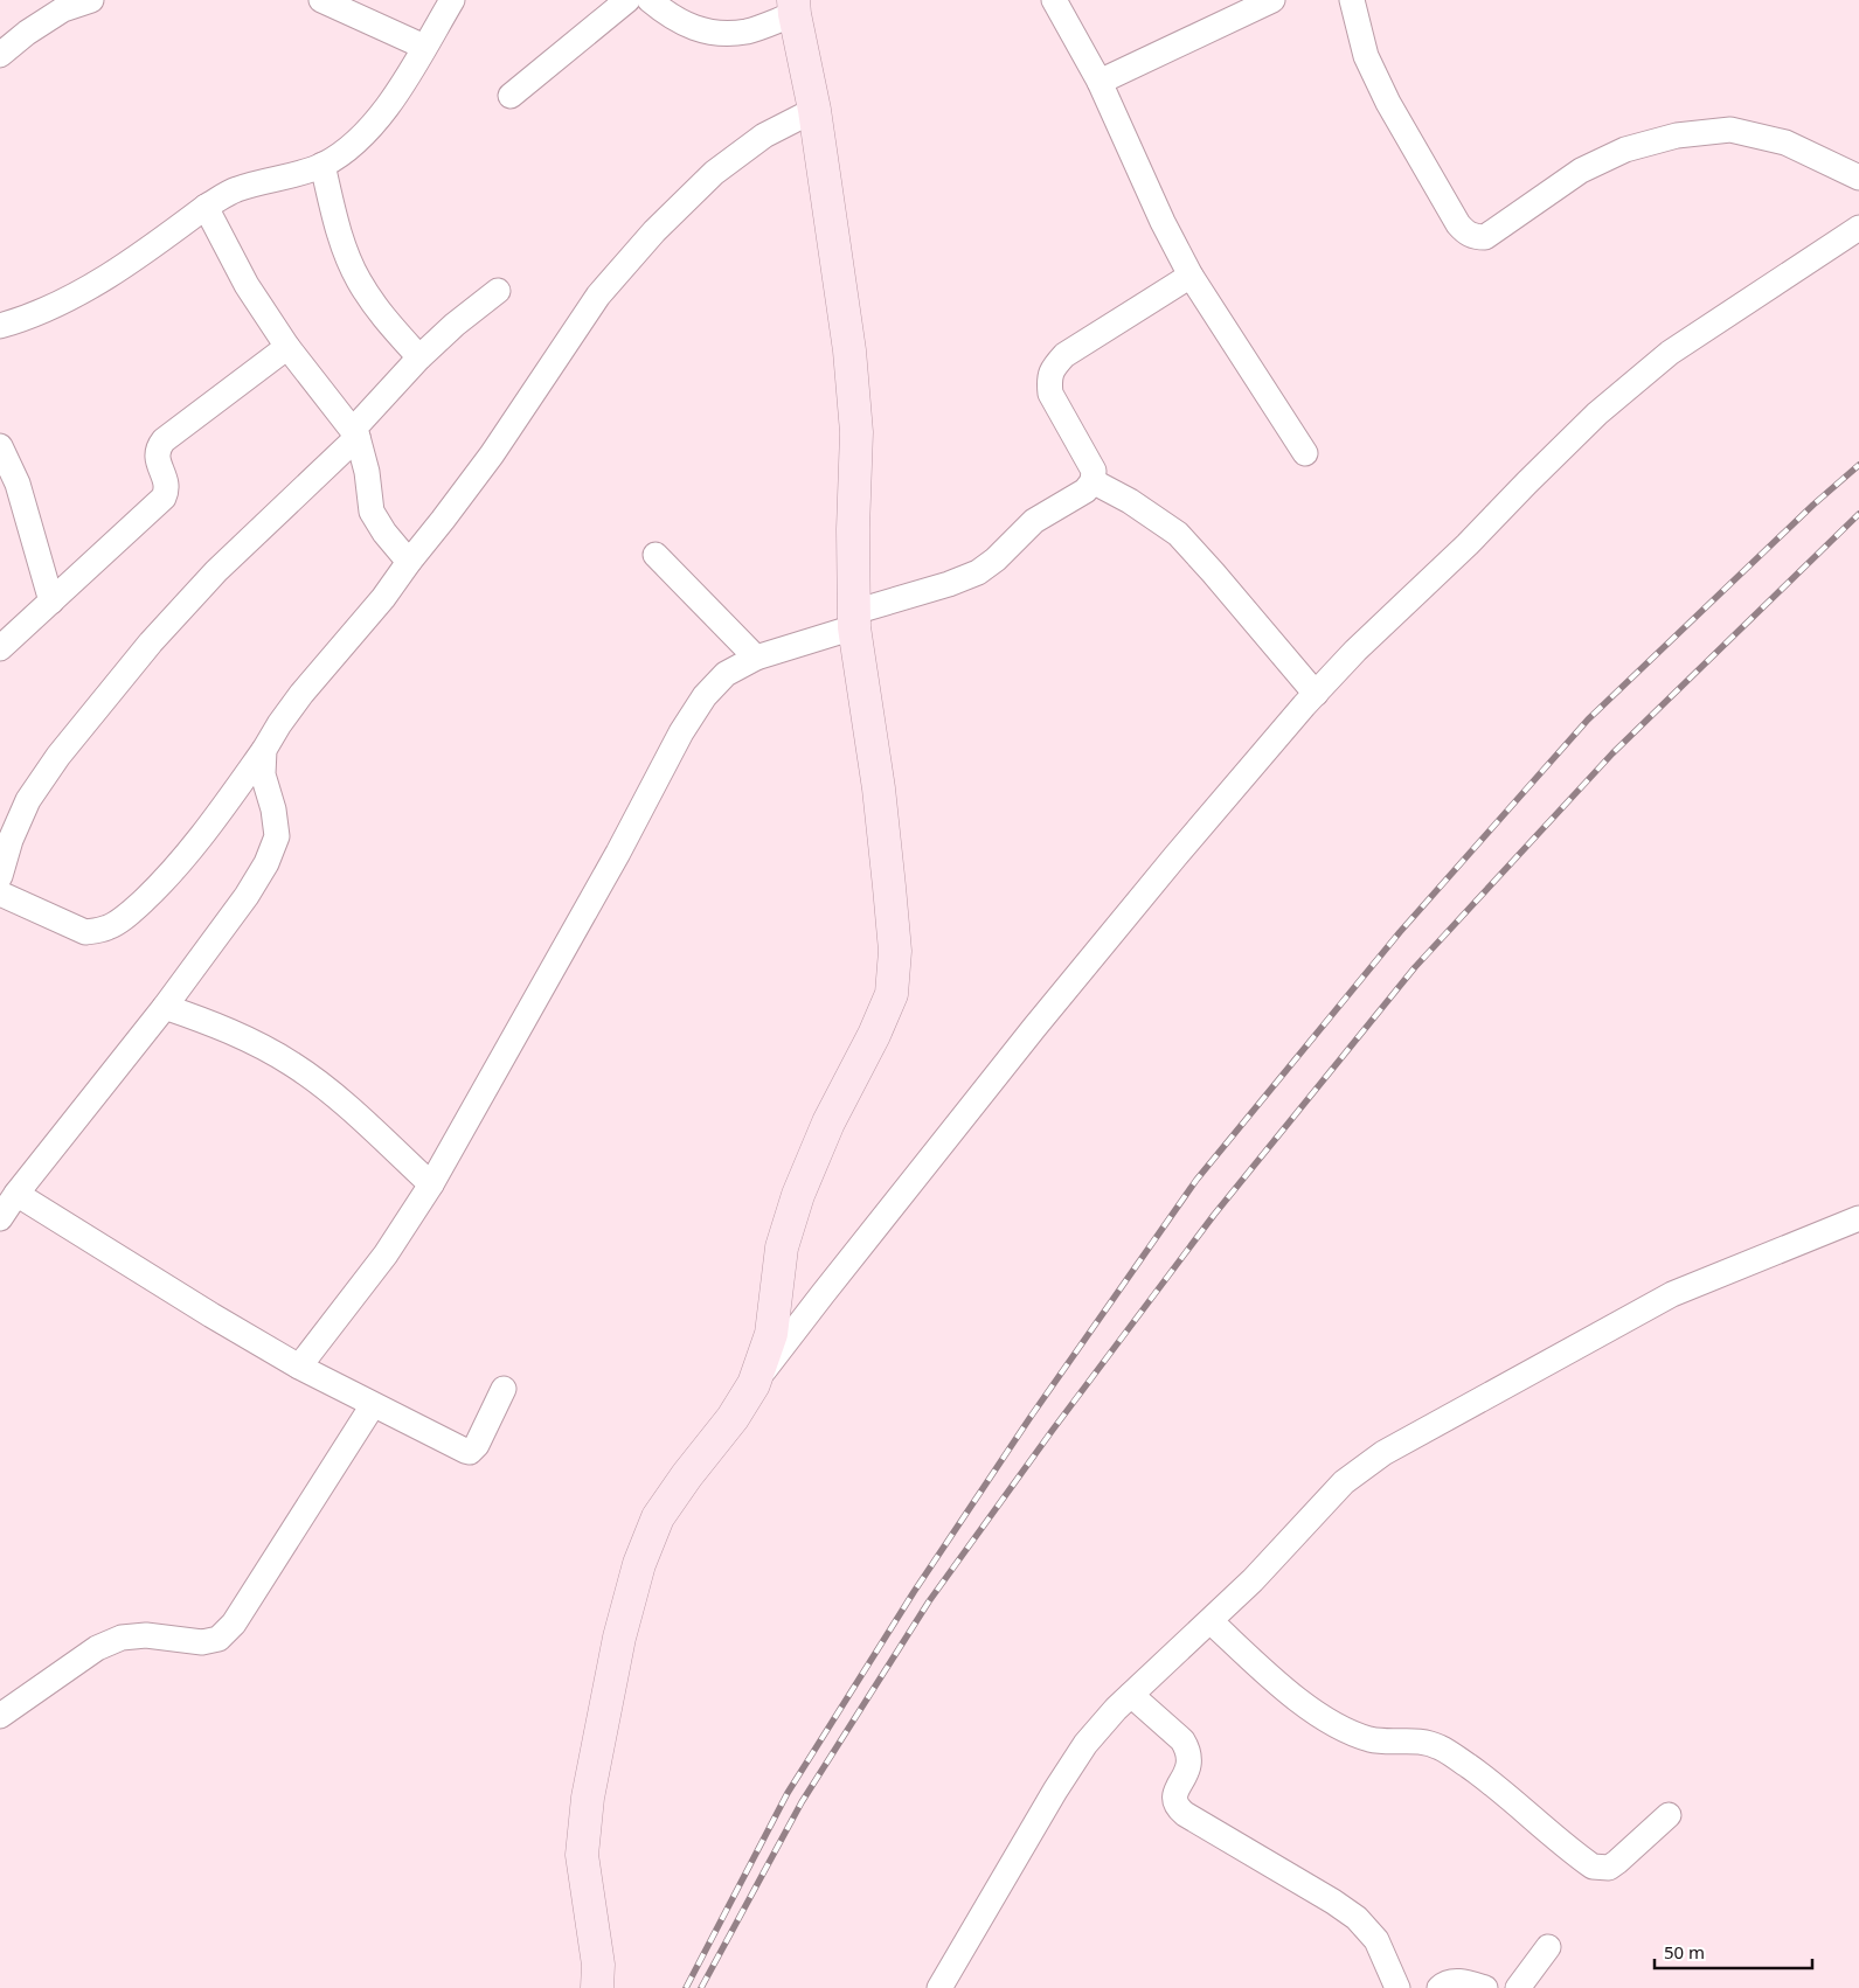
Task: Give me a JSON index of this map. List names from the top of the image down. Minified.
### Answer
{"scale_bar":"50 m"}
